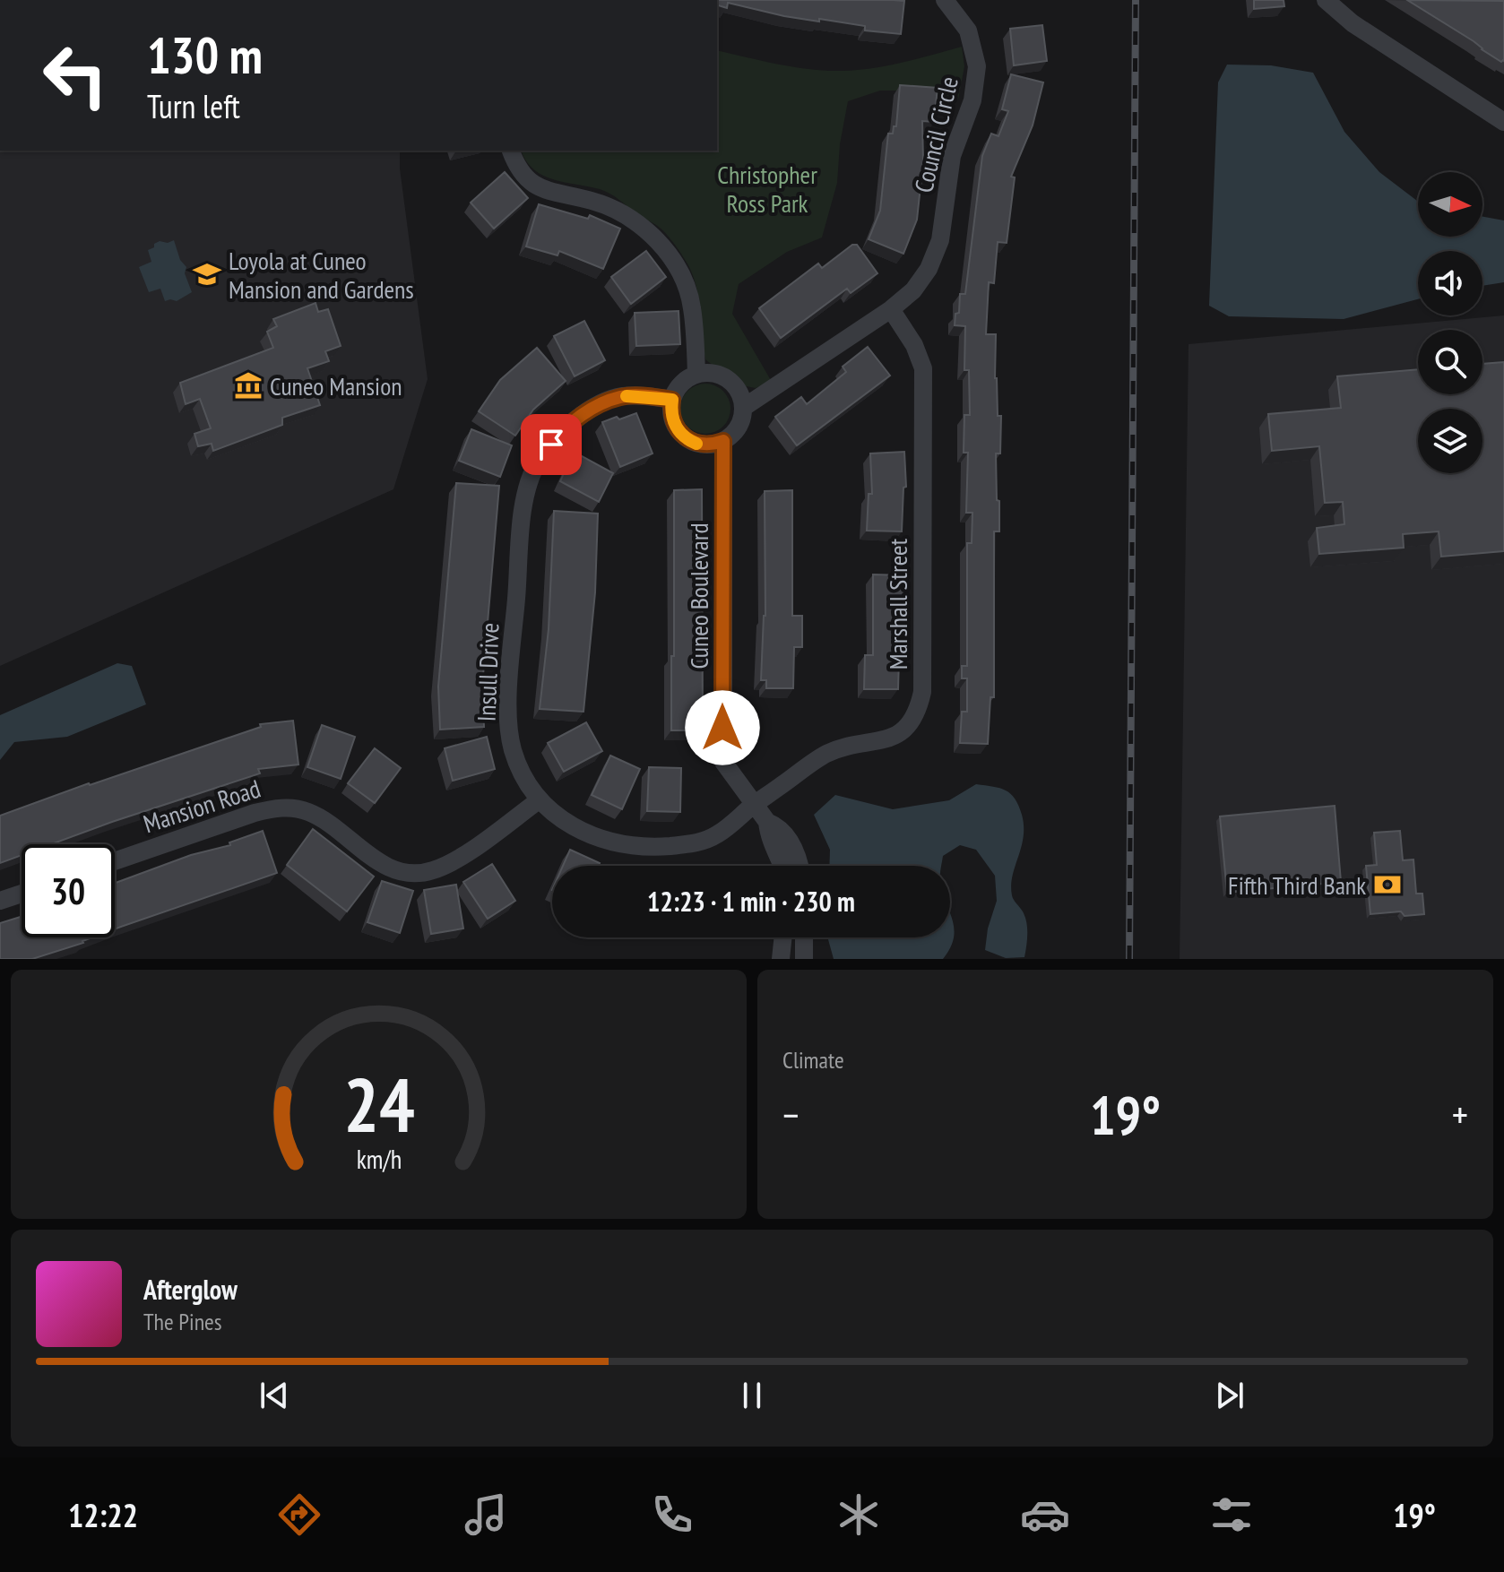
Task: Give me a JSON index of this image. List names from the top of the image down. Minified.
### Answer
{"streets":{"street":["Council Circle","Cuneo Boulevard","Marshall Street","Insull Drive","Mansion Road"]},"crossings":[["Council Circle","Cuneo Boulevard"],["Council Circle","Marshall Street"],["Council Circle","Insull Drive"],["Cuneo Boulevard","Marshall Street"],["Cuneo Boulevard","Insull Drive"],["Marshall Street","Insull Drive"],["Insull Drive","Mansion Road"]],"parks":["Christopher Ross Park"],"places":{"school or university":["Loyola at Cuneo Mansion and Gardens"],"museum":["Cuneo Mansion"],"bank":["Fifth Third Bank"]},"north":"right","page":{"turn":["130 m","Turn left"],"limit":"30","trip":"12:23 · 1 min · 230 m","tile":"Climate","heat":["−","19°","+"],"song":["Afterglow","The Pines"],"tabs":["12:22","19°"],"gauge":["24","km/h"]}}
